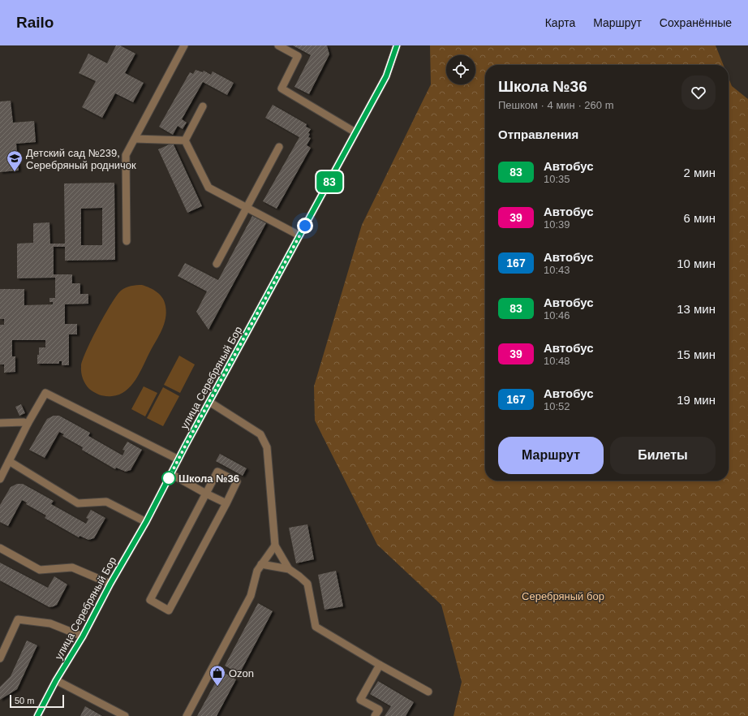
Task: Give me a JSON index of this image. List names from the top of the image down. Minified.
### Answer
{"streets":{"street":["улица Серебряный Бор"]},"parks":["Серебряный бор"],"places":{"school or university":["Детский сад №239, Серебряный родничок"],"other":["Школа №36"],"shop":["Ozon"]},"lines":["bus line 83"],"scale_bar":"50 m","page":{"header":"Railo","nav":["Карта","Маршрут","Сохранённые"],"on_map":"83","heading":[["Школа №36","Пешком · 4 мин · 260 m"],"Отправления"],"list":[{"mark":"83","name":"Автобус","note":"10:35","value":"2 мин"},{"mark":"39","name":"Автобус","note":"10:39","value":"6 мин"},{"mark":"167","name":"Автобус","note":"10:43","value":"10 мин"},{"mark":"83","name":"Автобус","note":"10:46","value":"13 мин"},{"mark":"39","name":"Автобус","note":"10:48","value":"15 мин"},{"mark":"167","name":"Автобус","note":"10:52","value":"19 мин"}],"buttons":["Маршрут","Билеты"],"scale":"50 m"}}
